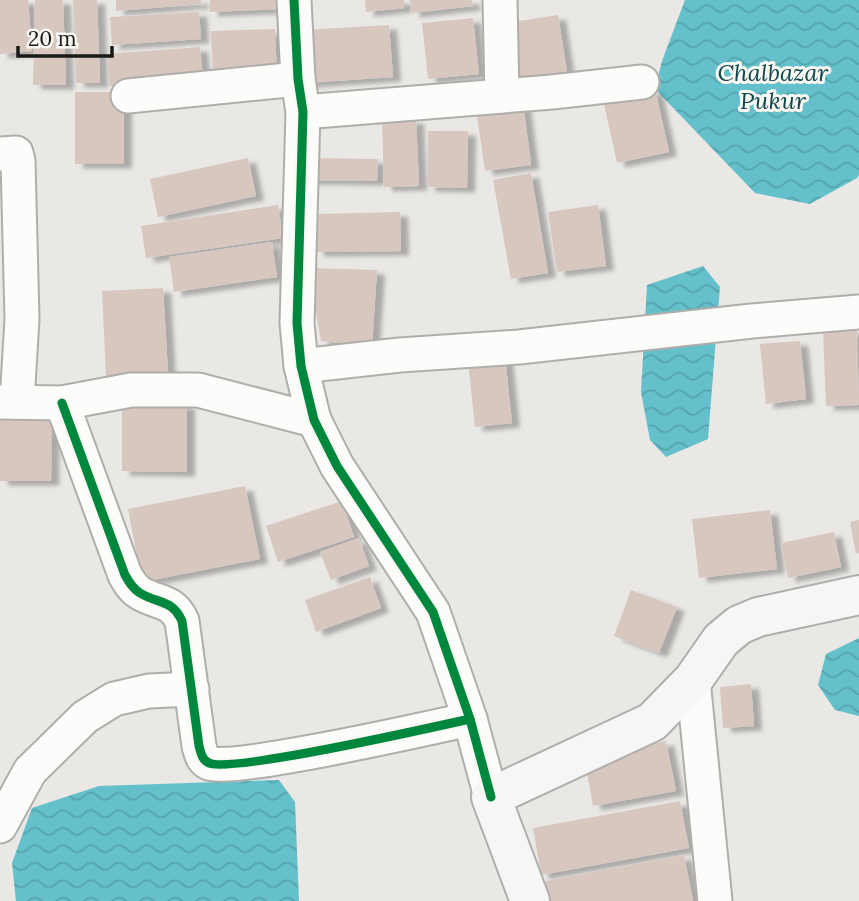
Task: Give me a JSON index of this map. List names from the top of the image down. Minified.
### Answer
{"water":["Chalbazar Pukur"],"scale_bar":"20 m"}
